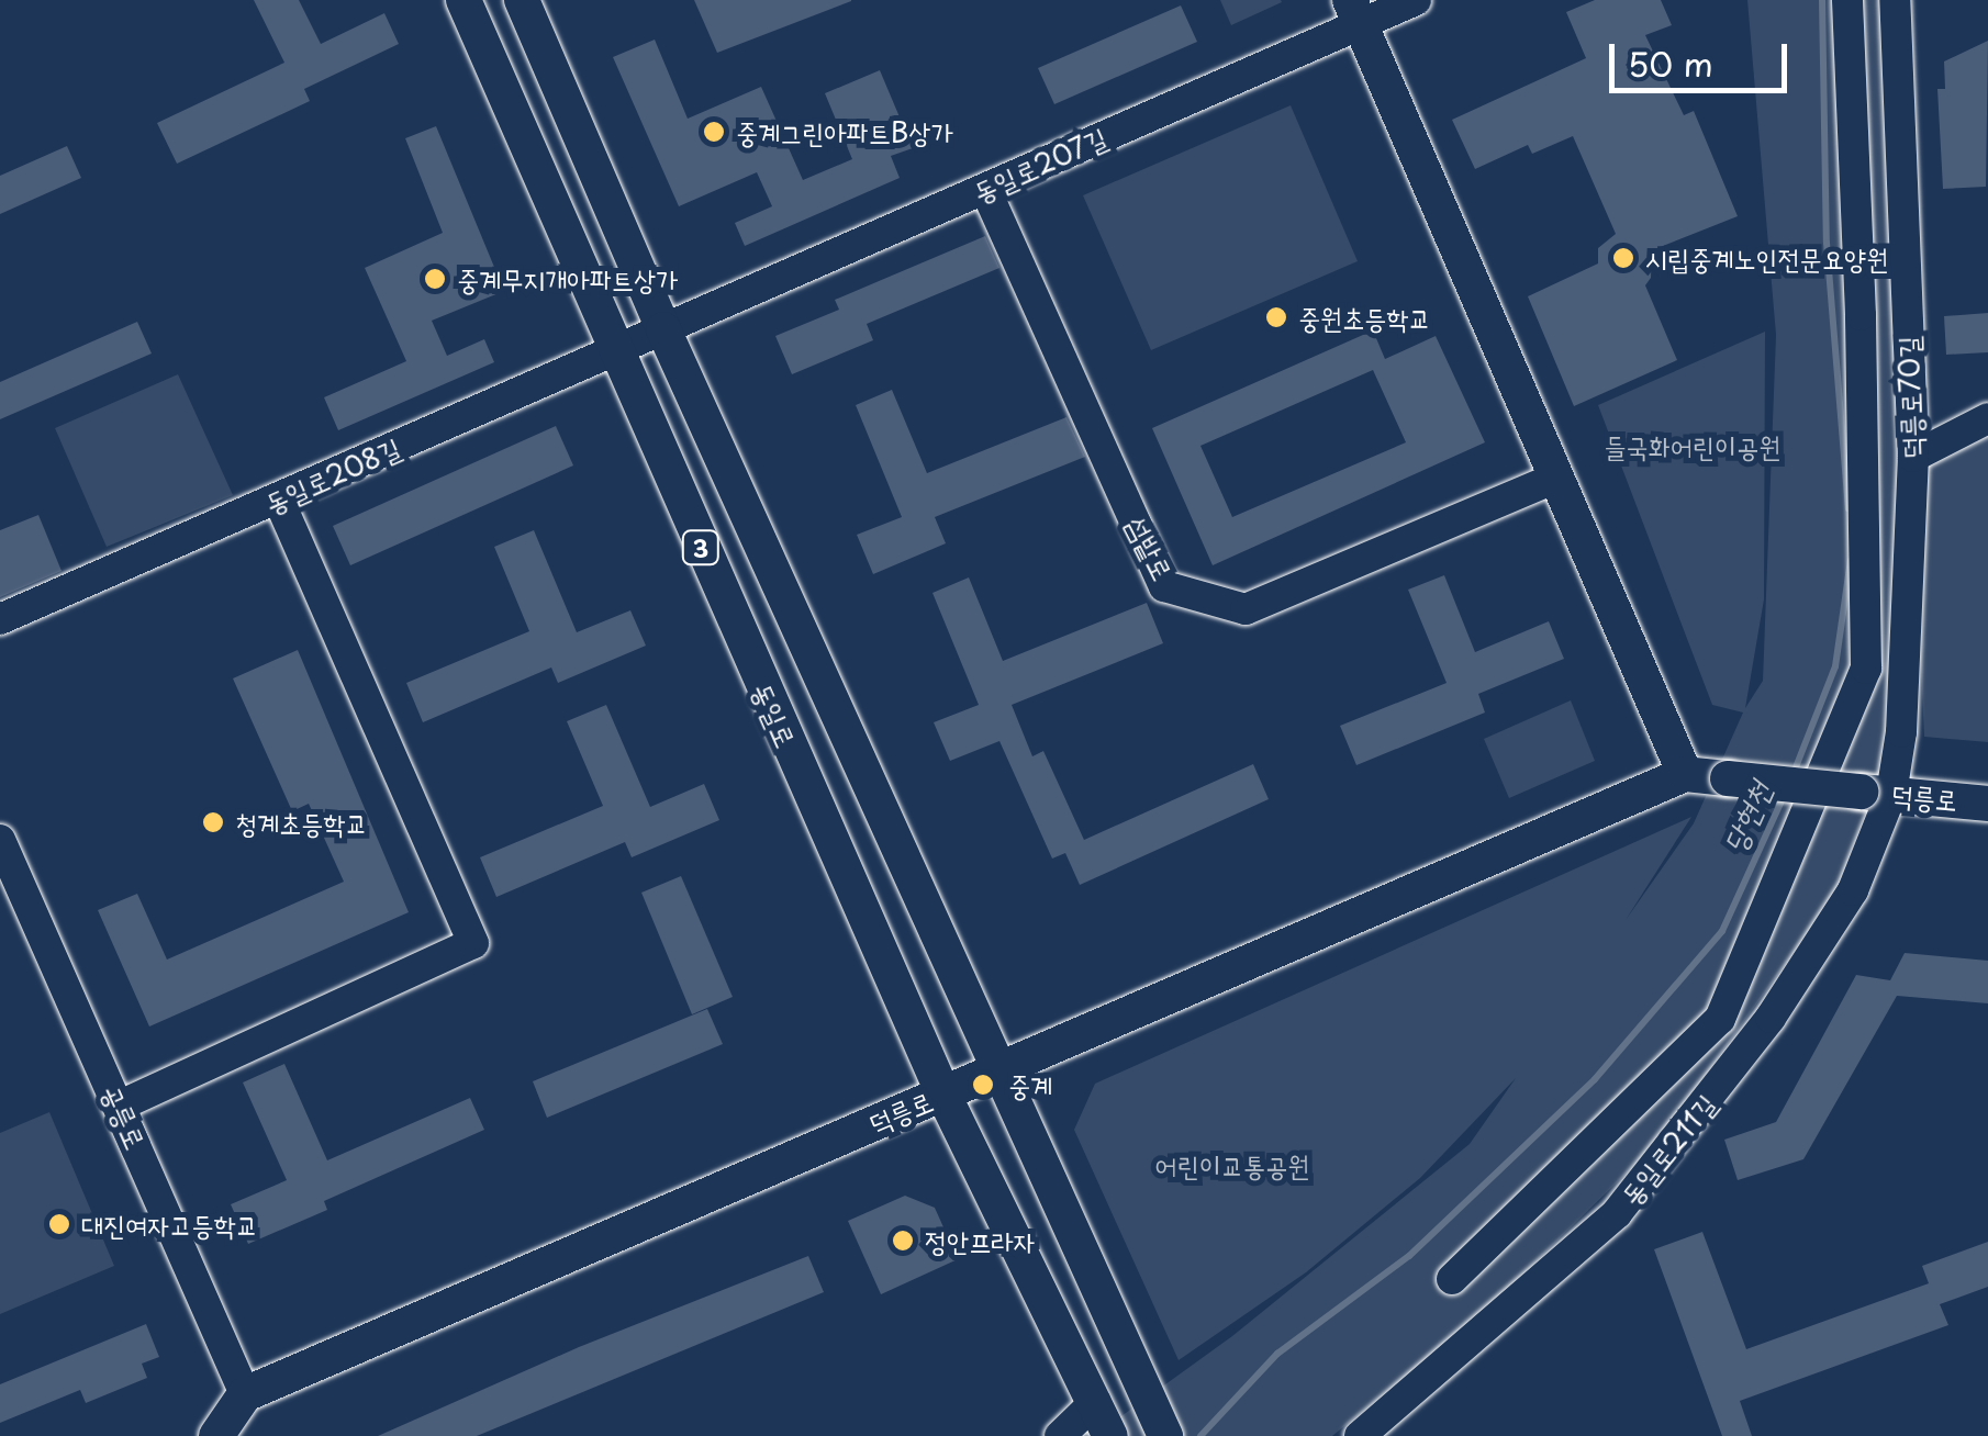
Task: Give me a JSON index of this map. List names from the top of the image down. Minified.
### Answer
{"streets":{"main road":["3","동일로","덕릉로"],"street":["동일로207길","덕릉로70길","동일로208길","섬밭로","공릉로","동일로211길"]},"crossings":[["동일로207길","동일로208길"],["동일로207길","3"],["동일로207길","섬밭로"],["덕릉로70길","덕릉로"],["덕릉로70길","동일로211길"],["동일로208길","3"],["동일로208길","동일로"],["3","덕릉로"],["동일로","덕릉로"],["덕릉로","공릉로"],["덕릉로","동일로211길"]],"water":["당현천"],"parks":["들국화어린이공원","어린이교통공원"],"places":["중계그린아파트B상가","시립중계노인전문요양원","중계무지개아파트상가","중원초등학교","청계초등학교","중계","대진여자고등학교","정안프라자"],"scale_bar":"50 m"}
